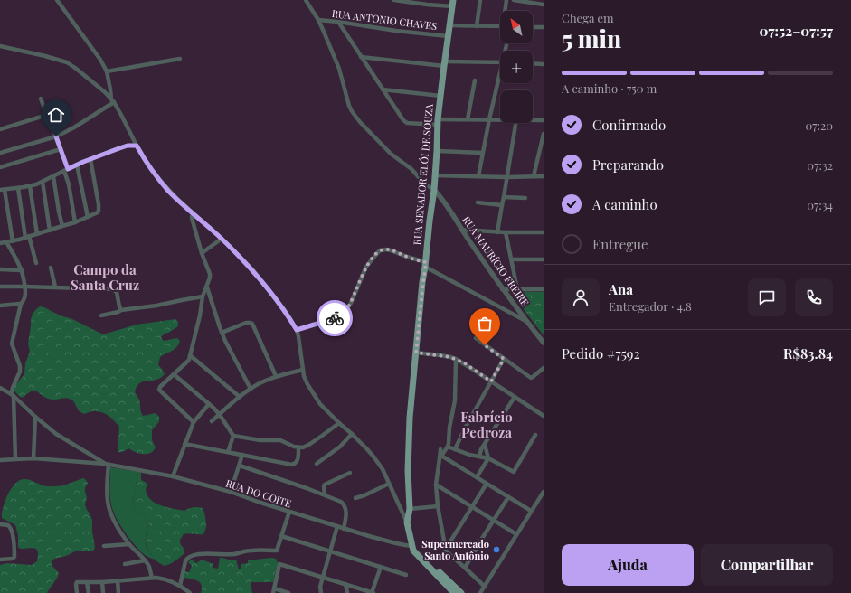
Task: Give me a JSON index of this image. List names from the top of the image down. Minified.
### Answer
{"streets":{"main road":["RUA SENADOR ELÓI DE SOUZA"],"street":["RUA ANTONIO CHAVES","RUA MAURÍCIO FREIRE","RUA DO COITE"]},"crossings":[["RUA ANTONIO CHAVES","RUA SENADOR ELÓI DE SOUZA"],["RUA SENADOR ELÓI DE SOUZA","RUA MAURÍCIO FREIRE"],["RUA SENADOR ELÓI DE SOUZA","RUA DO COITE"]],"districts":["Campo da Santa Cruz","Fabrício Pedroza"],"places":["Supermercado Santo Antônio"],"north":"top left","page":{"heading":["5 min","Chega em","07:52–07:57"],"panel":["Ana","Entregador · 4.8","Pedido #7592","R$83.84"],"map_buttons":["+","−"],"bar":"A caminho · 750 m","list":[["Confirmado","07:20"],["Preparando","07:32"],["A caminho","07:34"],"Entregue"],"buttons":["Ajuda","Compartilhar"]}}
